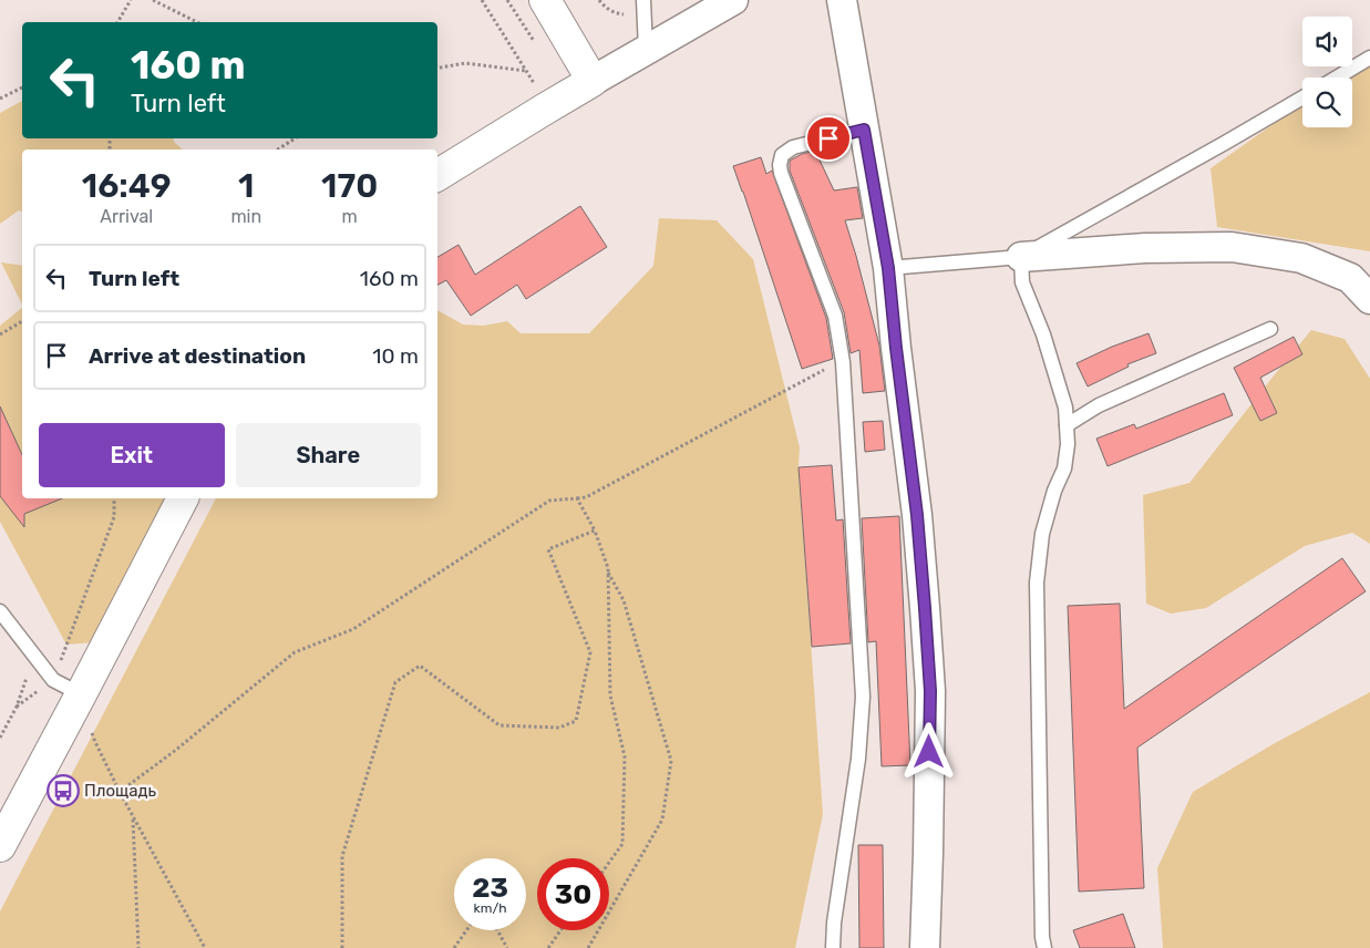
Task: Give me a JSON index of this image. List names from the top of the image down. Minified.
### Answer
{"places":{"bus stop":["Площадь"]},"page":{"turn":["160 m","Turn left"],"eta":["16:49","Arrival","1","min","170","m"],"list":[{"name":"Turn left","value":"160 m"},{"name":"Arrive at destination","value":"10 m"}],"buttons":["Exit","Share"],"speed":"23 km/h","limit":"30"}}
